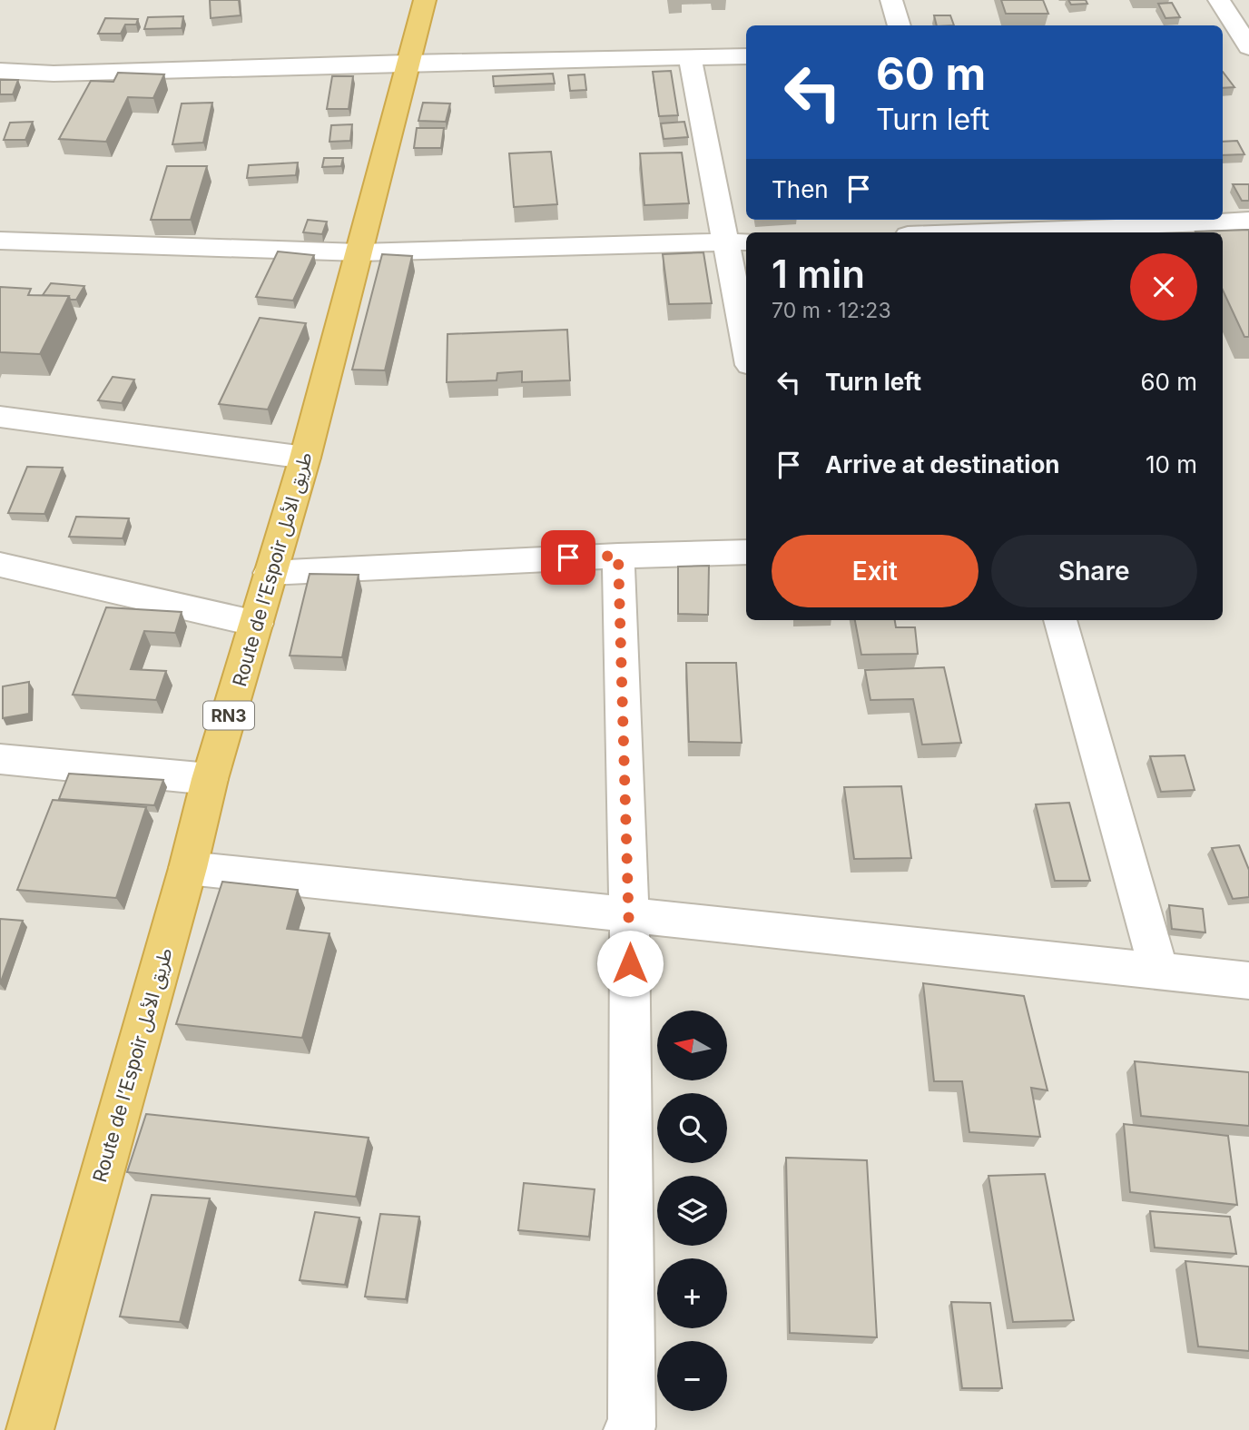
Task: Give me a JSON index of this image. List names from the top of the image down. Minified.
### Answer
{"streets":{"highway":["Route de l’Espoir طريق الأمل","RN3"]},"north":"left","page":{"turn":["60 m","Turn left"],"then":"Then","heading":["1 min","70 m · 12:23"],"list":[{"name":"Turn left","value":"60 m"},{"name":"Arrive at destination","value":"10 m"}],"buttons":["Exit","Share"],"map_buttons":["+","−"]}}
